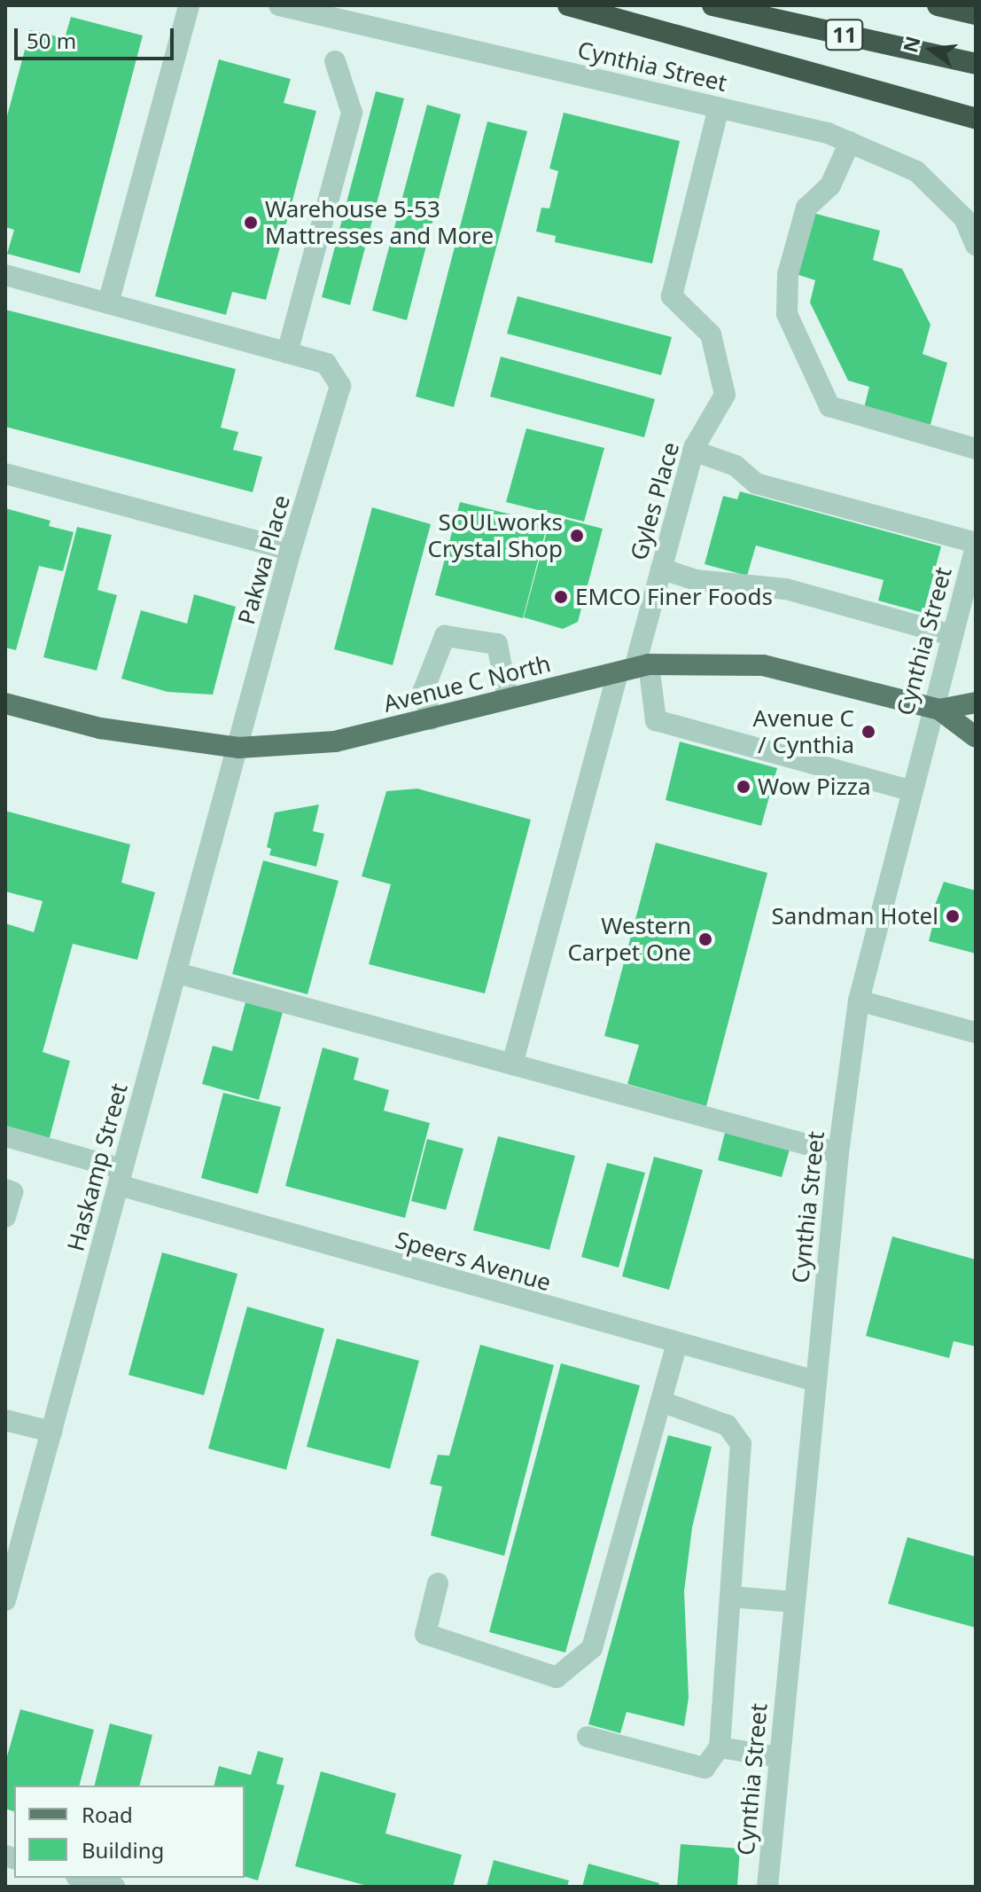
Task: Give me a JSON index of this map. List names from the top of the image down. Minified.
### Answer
{"streets":{"highway":["11"],"main road":["Avenue C North"],"street":["Cynthia Street","Gyles Place","Pakwa Place","Haskamp Street","Speers Avenue"]},"crossings":[["Cynthia Street","Gyles Place"],["Cynthia Street","Avenue C North"],["Cynthia Street","Speers Avenue"],["Gyles Place","Avenue C North"],["Pakwa Place","Avenue C North"],["Pakwa Place","Haskamp Street"],["Avenue C North","Haskamp Street"],["Haskamp Street","Speers Avenue"]],"places":["Warehouse 5-53 Mattresses and More","SOULworks Crystal Shop","EMCO Finer Foods","Avenue C / Cynthia","Wow Pizza","Sandman Hotel","Western Carpet One"],"legend":["Road","Building"],"scale_bar":"50 m","north":"left"}
